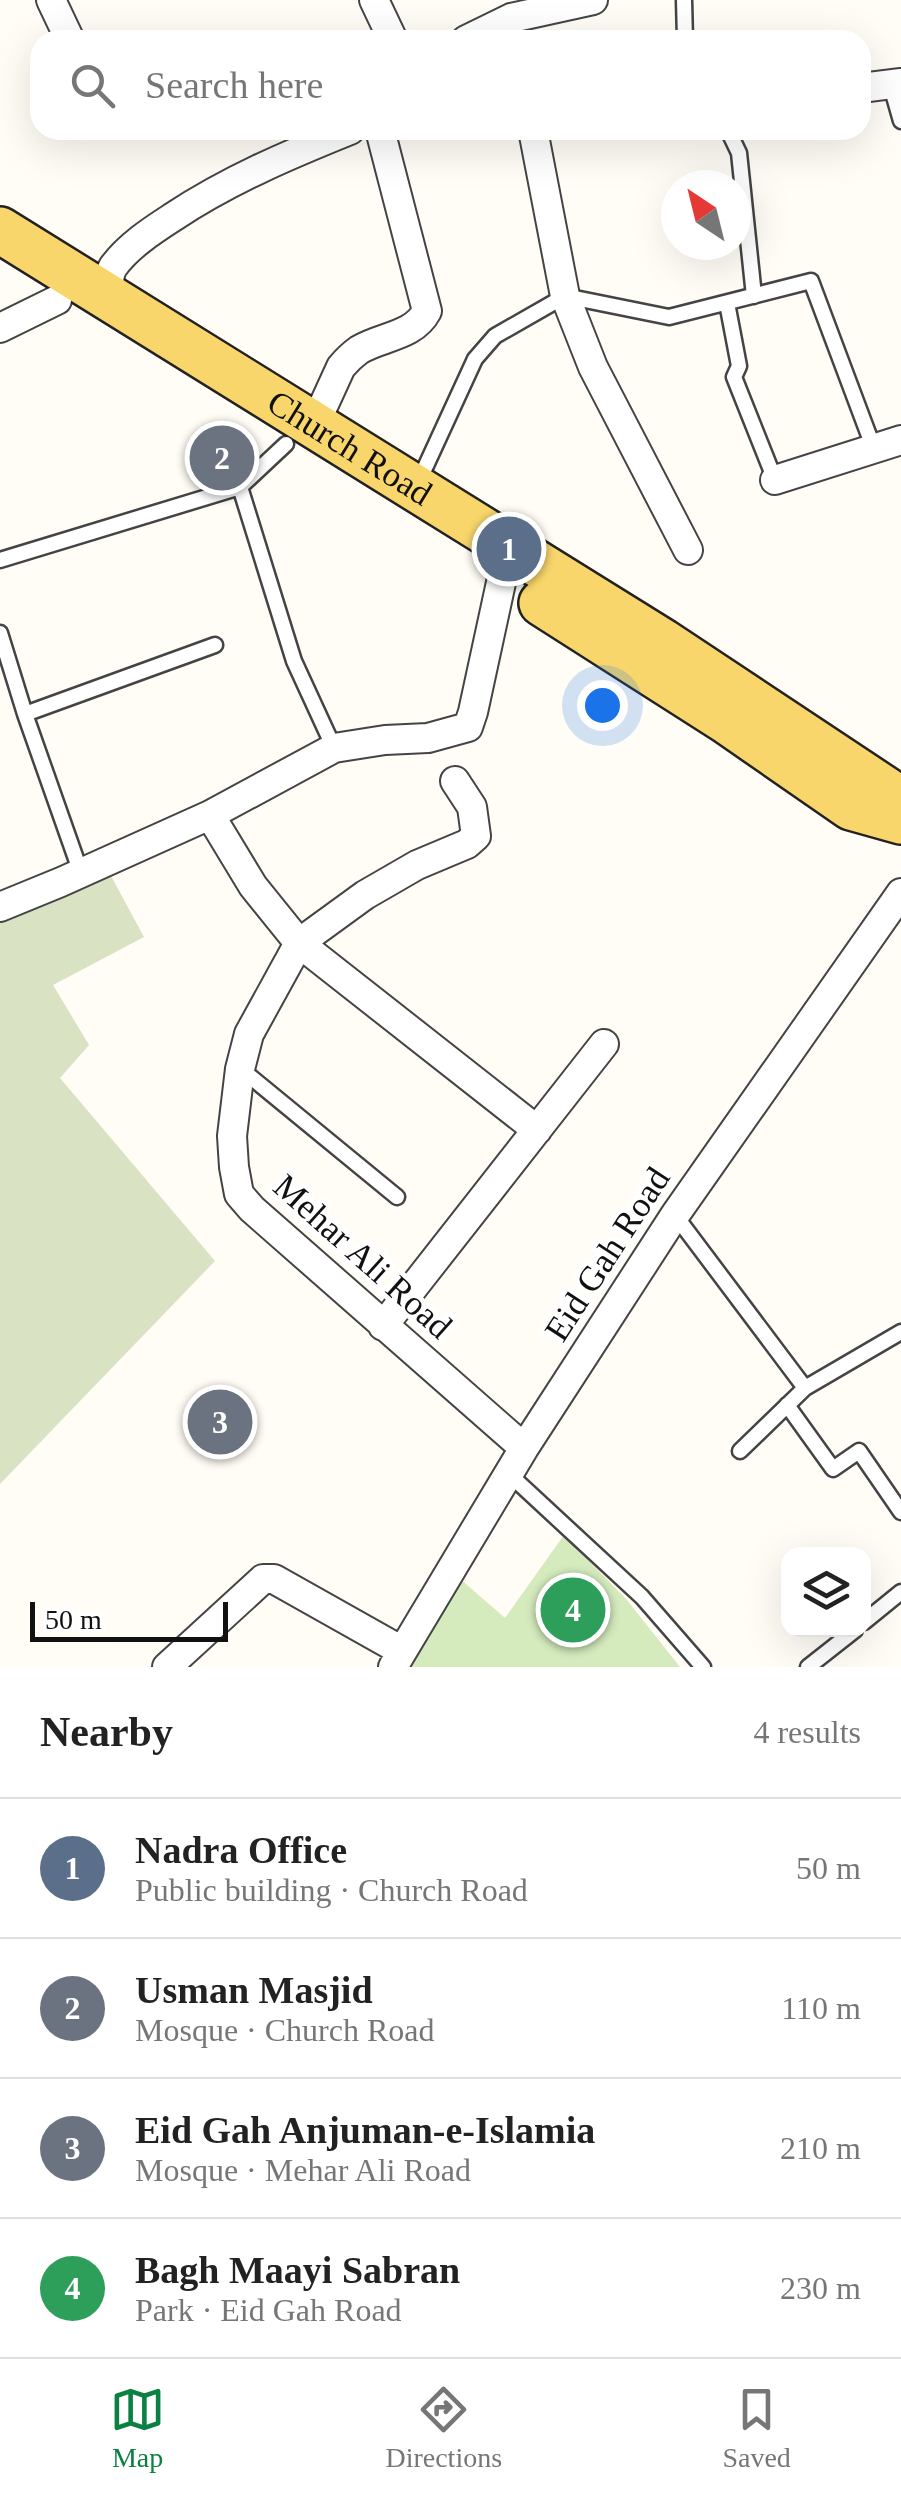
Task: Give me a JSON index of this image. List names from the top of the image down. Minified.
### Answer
{"streets":{"main road":["Church Road"],"street":["Eid Gah Road","Mehar Ali Road"]},"crossings":[["Eid Gah Road","Mehar Ali Road"]],"scale_bar":"50 m","north":"top left","page":{"search":"Search here","pins":["2","1","3","4"],"scale":"50 m","heading":["Nearby","4 results"],"list":[{"mark":"1","name":"Nadra Office","note":"Public building · Church Road","value":"50 m"},{"mark":"2","name":"Usman Masjid","note":"Mosque · Church Road","value":"110 m"},{"mark":"3","name":"Eid Gah Anjuman-e-Islamia","note":"Mosque · Mehar Ali Road","value":"210 m"},{"mark":"4","name":"Bagh Maayi Sabran","note":"Park · Eid Gah Road","value":"230 m"}],"nav":["Map","Directions","Saved"]}}
